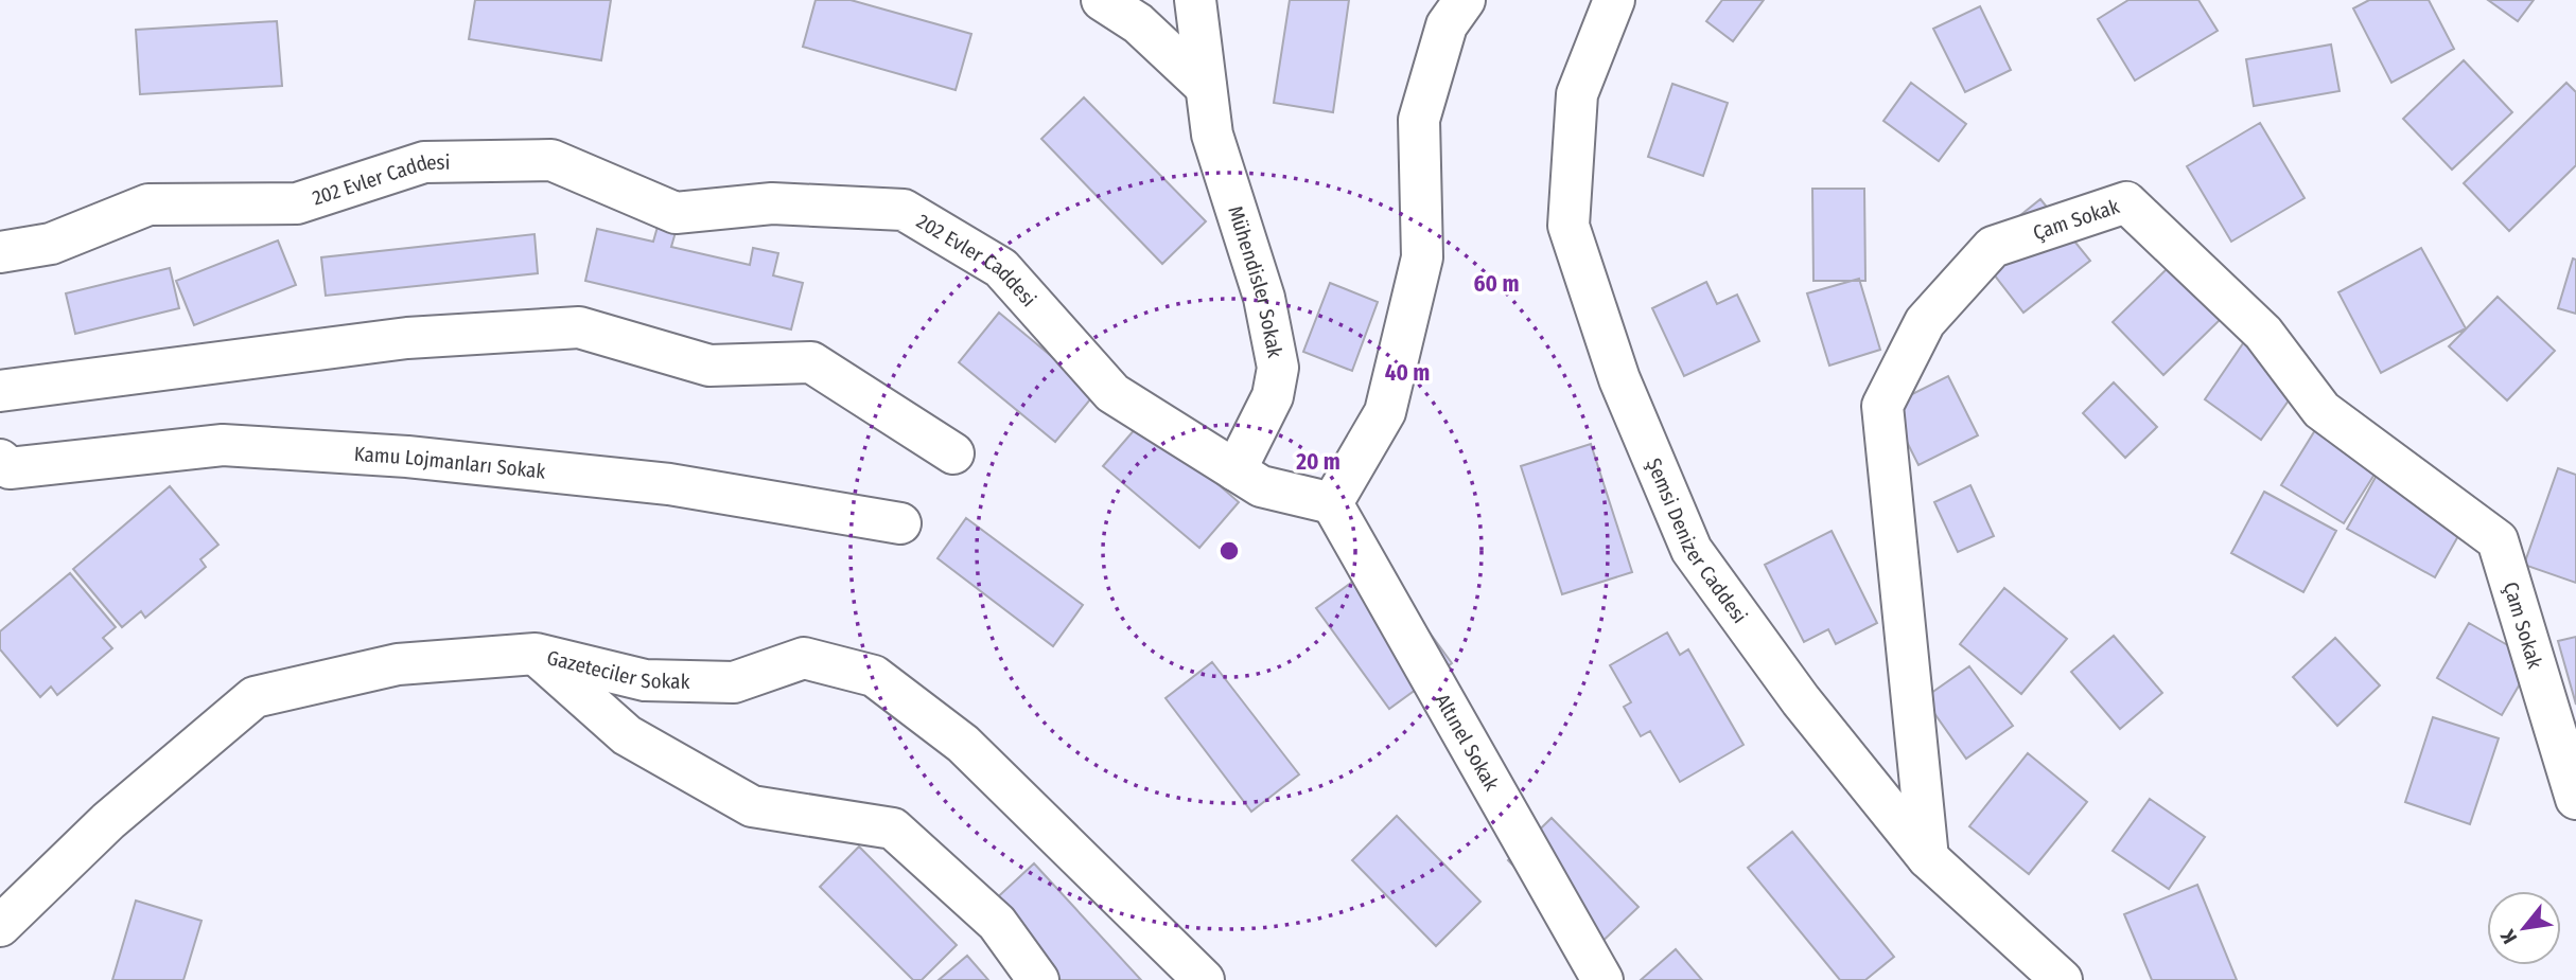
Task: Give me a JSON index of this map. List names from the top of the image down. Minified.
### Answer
{"streets":{"street":["202 Evler Caddesi","Çam Sokak","Mühendisler Sokak","Kamu Lojmanları Sokak","Şemsi Denizer Caddesi","Gazeteciler Sokak","Altınel Sokak"]},"crossings":[["202 Evler Caddesi","Mühendisler Sokak"],["202 Evler Caddesi","Altınel Sokak"],["Çam Sokak","Şemsi Denizer Caddesi"]],"north":"bottom left","rings":["60 m","40 m","20 m"]}
